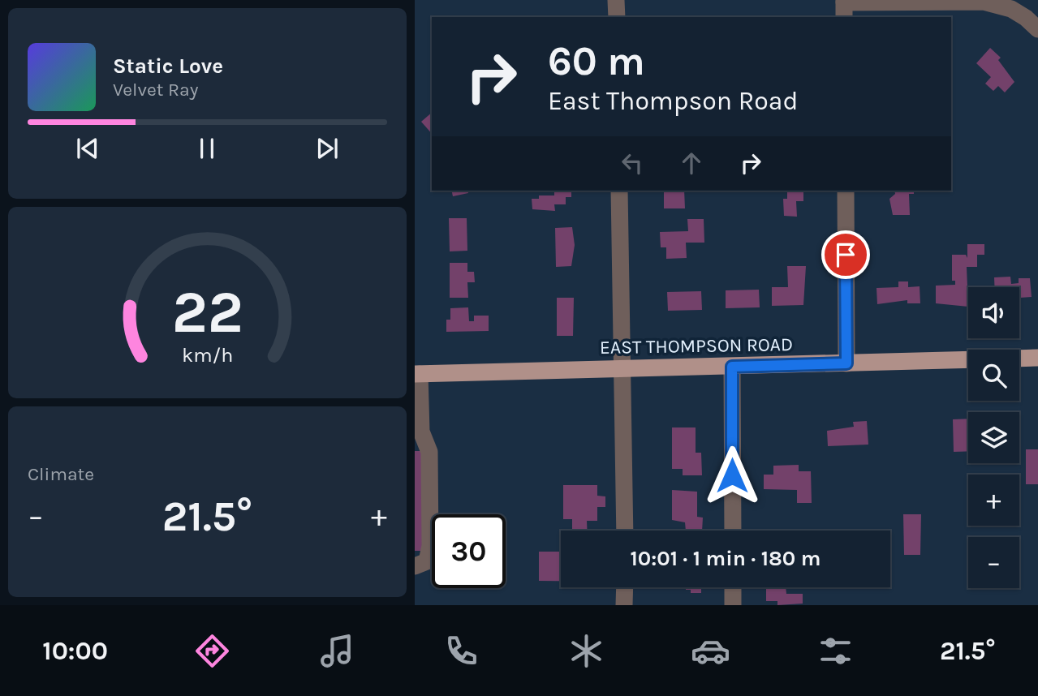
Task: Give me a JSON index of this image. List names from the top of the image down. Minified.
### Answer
{"streets":{"main road":["EAST THOMPSON ROAD"]},"page":{"turn":["60 m","East Thompson Road"],"song":["Static Love","Velvet Ray"],"map_buttons":["+","−"],"tile":"Climate","heat":["−","21.5°","+"],"limit":"30","trip":"10:01 · 1 min · 180 m","tabs":["10:00","21.5°"],"gauge":["22","km/h"]}}
